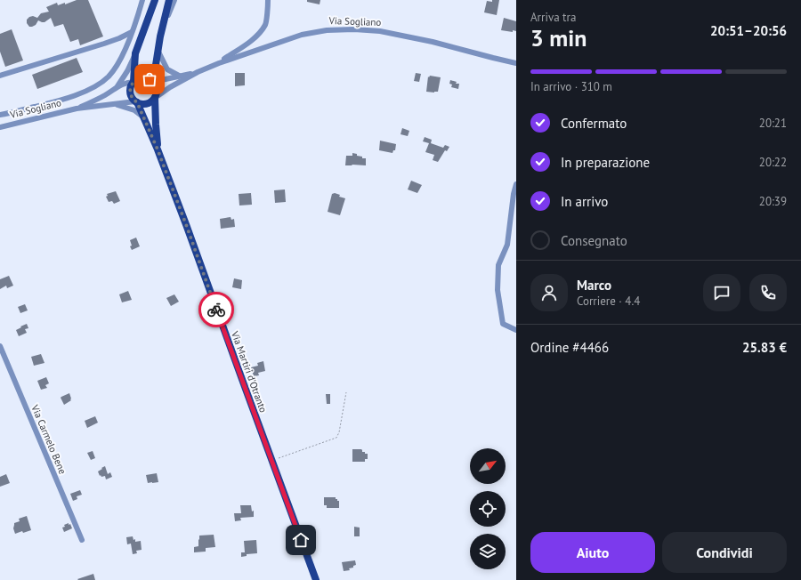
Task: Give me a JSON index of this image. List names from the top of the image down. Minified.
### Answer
{"streets":{"main road":["Via Sogliano","Via Martiri d'Otranto"],"street":["Via Carmelo Bene"]},"crossings":[["Via Sogliano","Via Martiri d'Otranto"]],"north":"top right","page":{"heading":["3 min","Arriva tra","20:51–20:56"],"panel":["Marco","Corriere · 4.4","Ordine #4466","25.83 €"],"bar":"In arrivo · 310 m","list":[["Confermato","20:21"],["In preparazione","20:22"],["In arrivo","20:39"],"Consegnato"],"buttons":["Aiuto","Condividi"]}}
